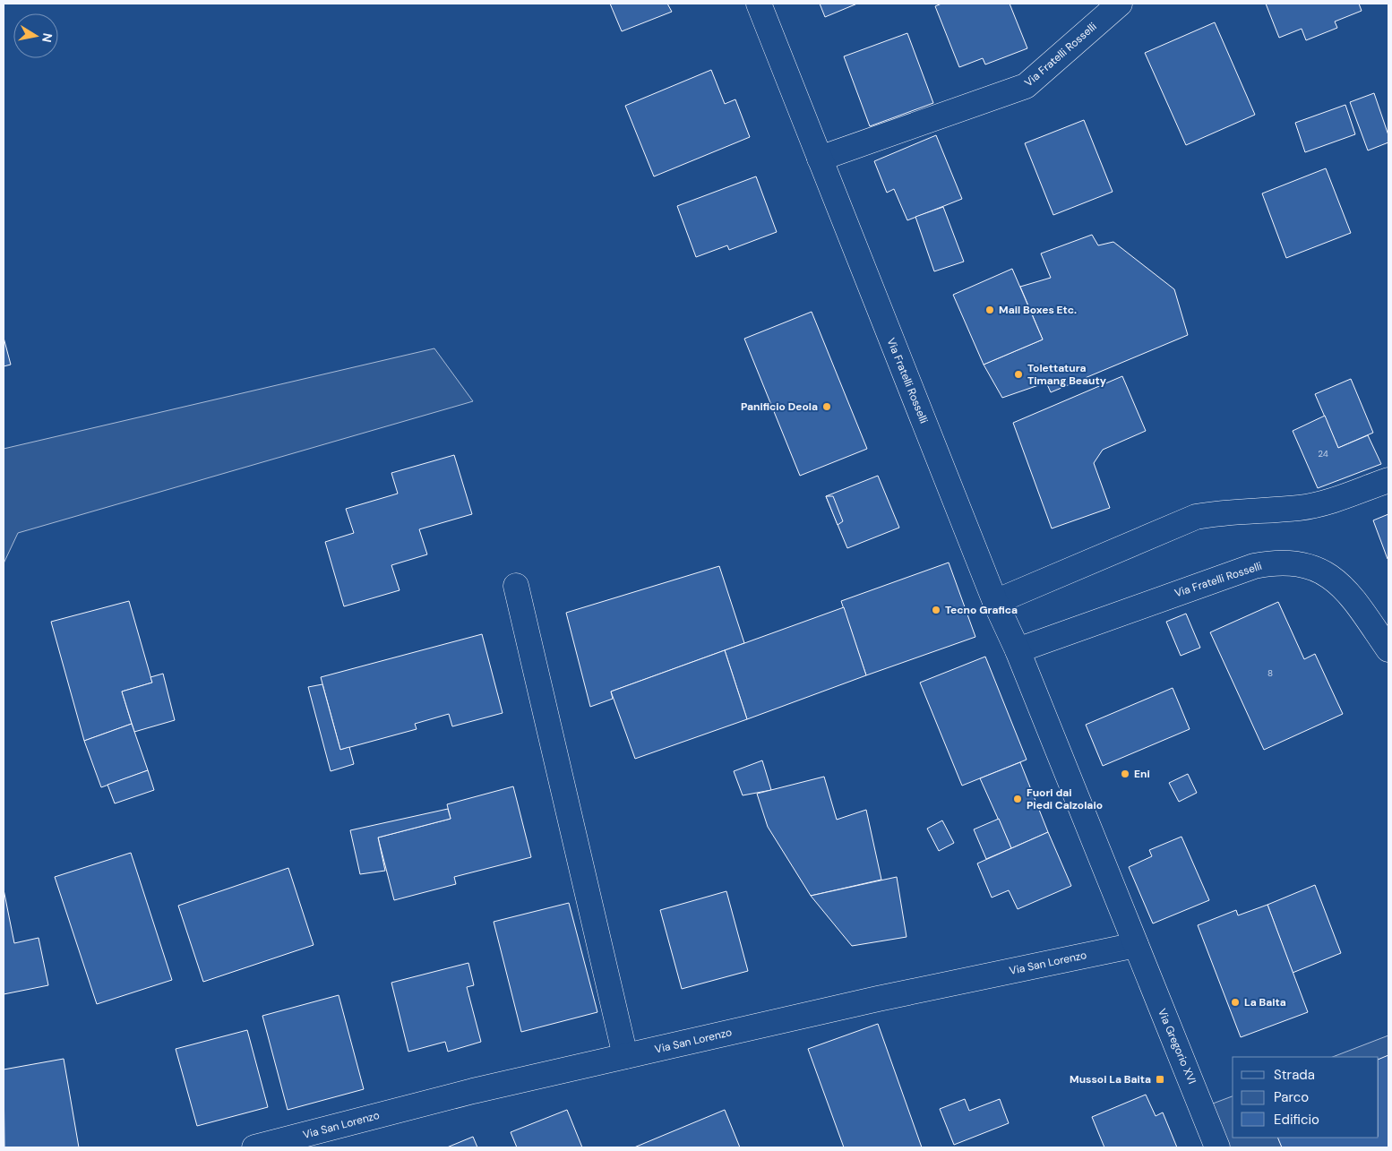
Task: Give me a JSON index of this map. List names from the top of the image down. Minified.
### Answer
{"streets":{"street":["Via Fratelli Rosselli","Via San Lorenzo","Via Gregorio XVI"]},"crossings":[["Via Fratelli Rosselli","Via San Lorenzo"],["Via Fratelli Rosselli","Via Gregorio XVI"],["Via San Lorenzo","Via Gregorio XVI"]],"places":{"other":["Mail Boxes Etc.","Tolettatura Timang Beauty","Panificio Deola","Tecno Grafica","Eni","Fuori dai Piedi Calzolaio","La Baita"],"transit":["Mussoi La Baita"]},"house_numbers":["24","8"],"legend":["Strada","Parco","Edificio"],"north":"right"}
